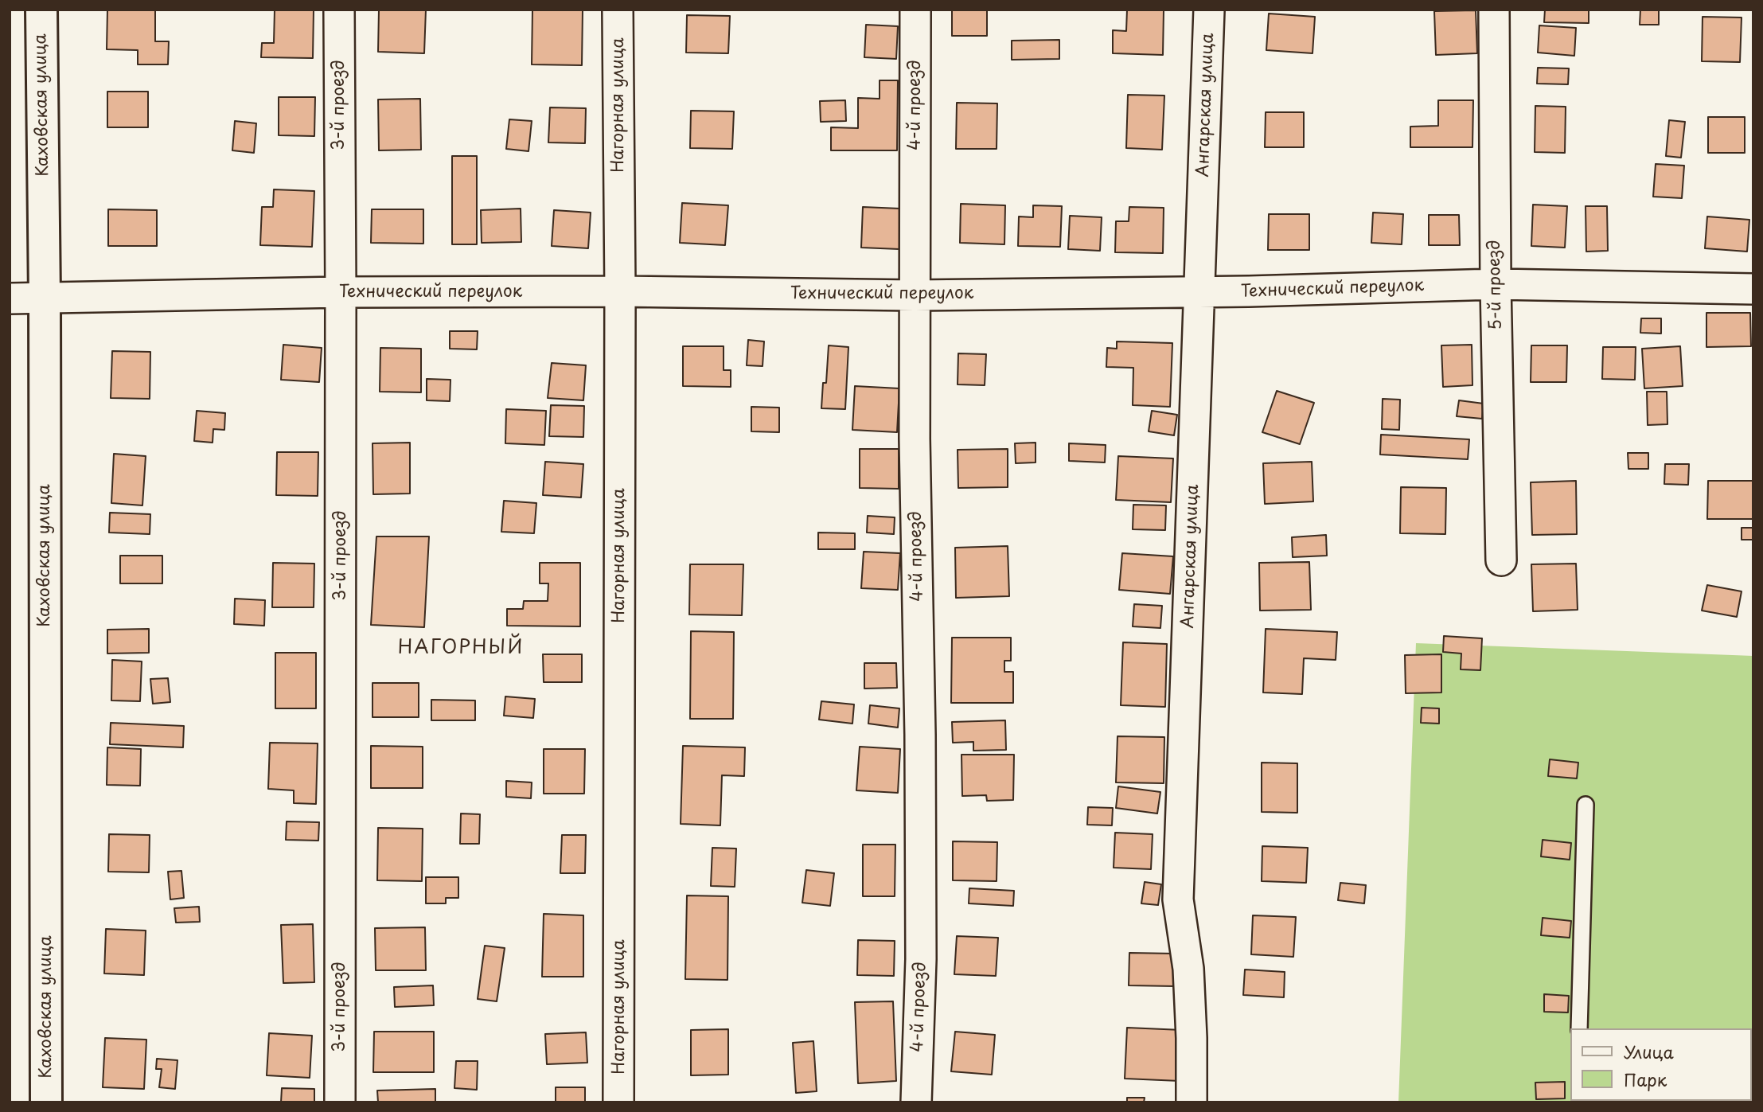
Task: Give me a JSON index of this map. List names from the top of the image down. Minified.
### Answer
{"streets":{"main road":["Каховская улица"],"street":["3-й проезд","Нагорная улица","4-й проезд","Ангарская улица","5-й проезд","Технический переулок"]},"crossings":[["Каховская улица","Технический переулок"],["3-й проезд","Технический переулок"],["Нагорная улица","Технический переулок"],["4-й проезд","Технический переулок"],["Ангарская улица","Технический переулок"],["5-й проезд","Технический переулок"]],"districts":["НАГОРНЫЙ"],"legend":["Улица","Парк"]}
